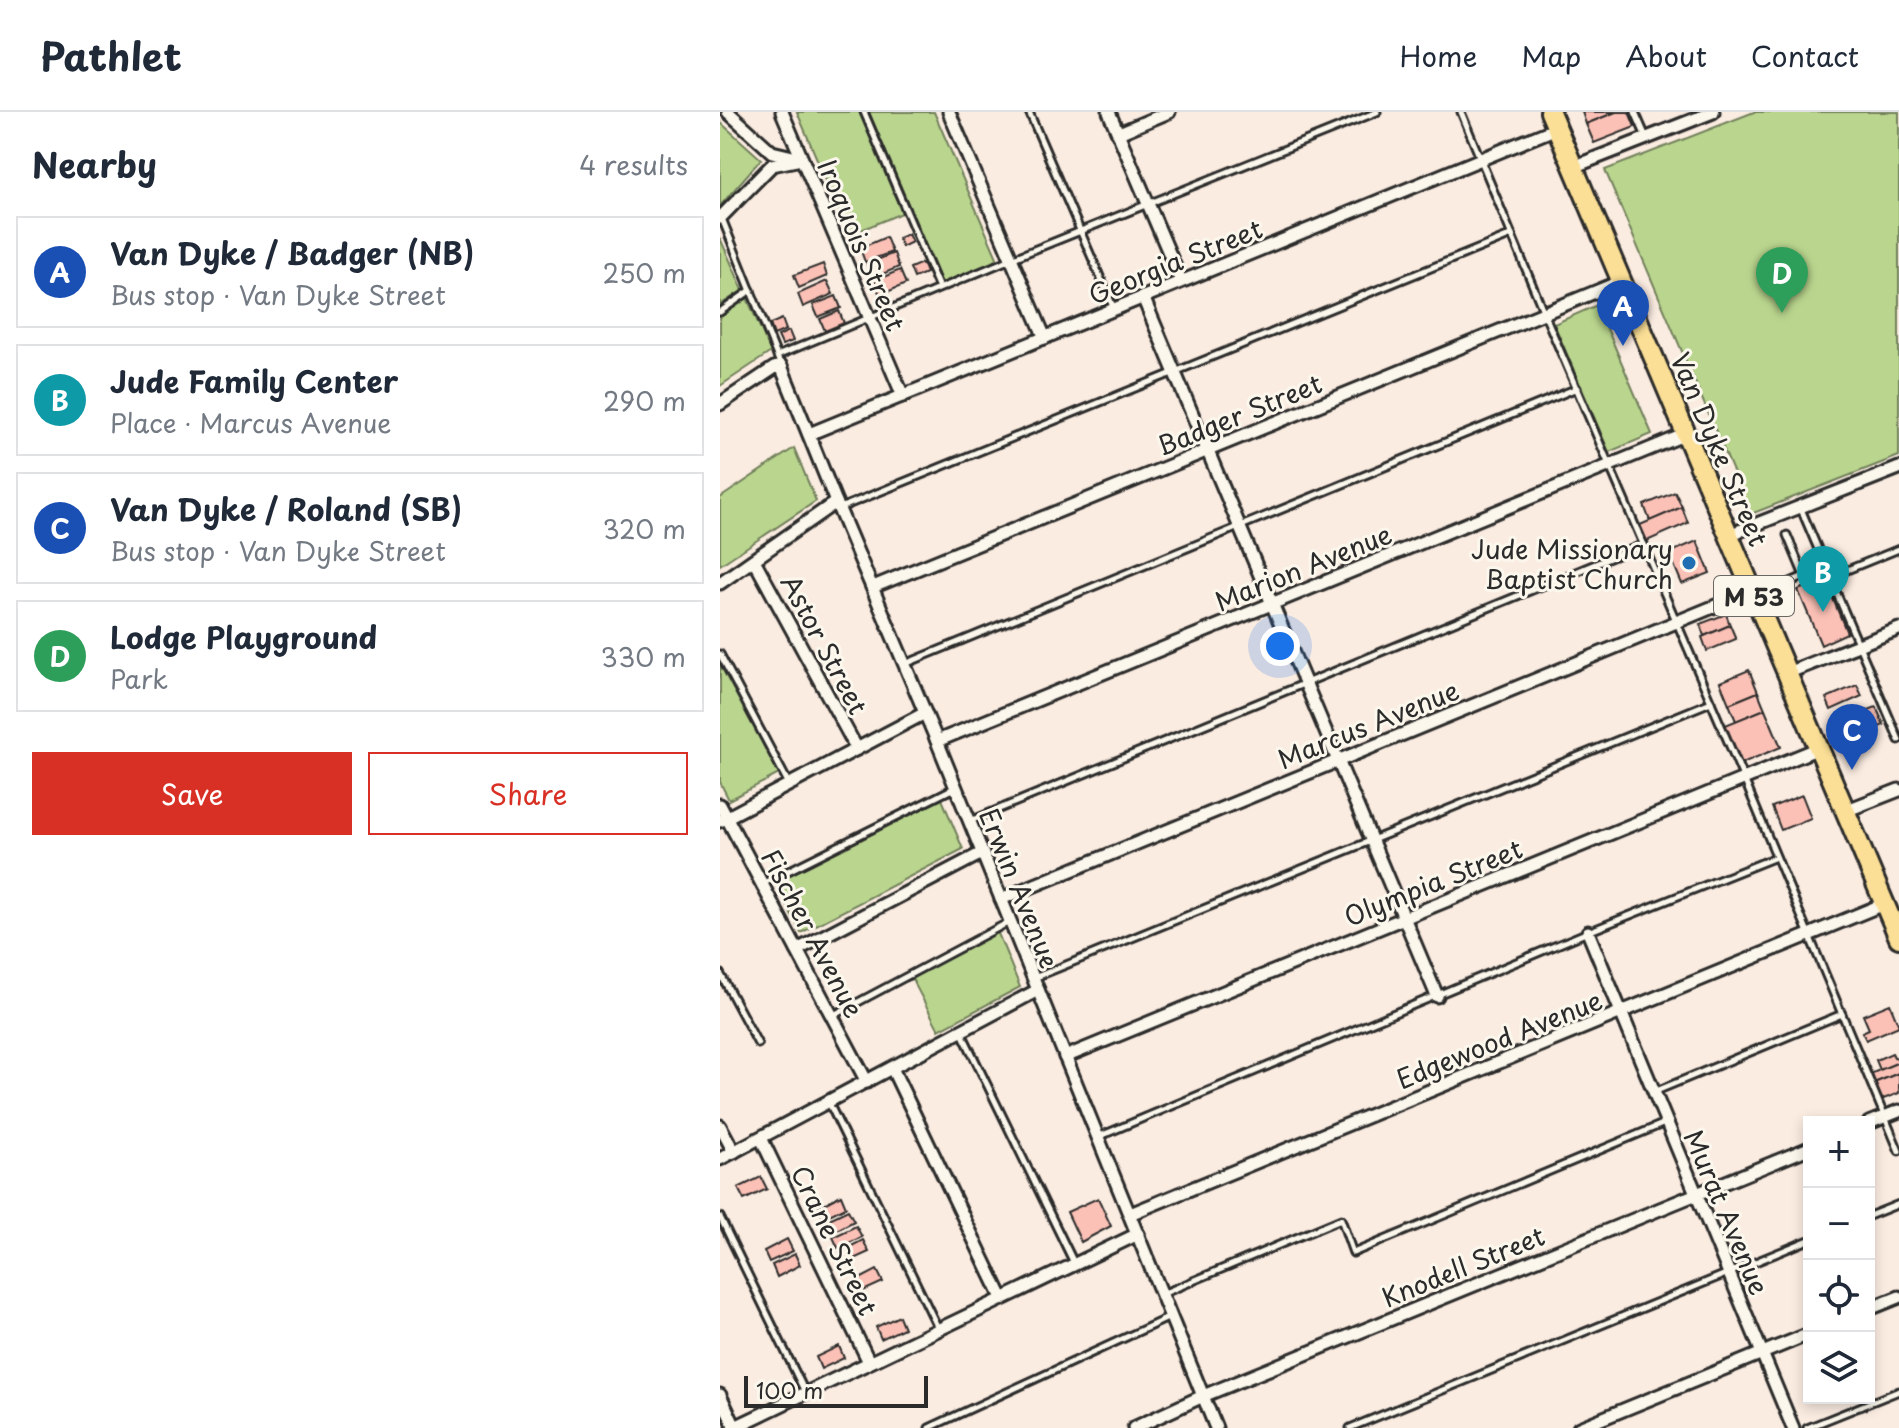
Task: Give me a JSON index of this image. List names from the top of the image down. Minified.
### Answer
{"streets":{"main road":["Van Dyke Street","M 53"],"street":["Iroquois Street","Georgia Street","Badger Street","Marion Avenue","Astor Street","Marcus Avenue","Olympia Street","Erwin Avenue","Fischer Avenue","Edgewood Avenue","Murat Avenue","Crane Street","Knodell Street"]},"crossings":[["Iroquois Street","Georgia Street"],["Georgia Street","Van Dyke Street"],["Georgia Street","Erwin Avenue"],["Badger Street","Van Dyke Street"],["Badger Street","Erwin Avenue"],["Van Dyke Street","Marion Avenue"],["Van Dyke Street","Marcus Avenue"],["Van Dyke Street","Olympia Street"],["Van Dyke Street","Edgewood Avenue"],["Marion Avenue","Erwin Avenue"],["Marcus Avenue","Erwin Avenue"],["Olympia Street","Erwin Avenue"],["Erwin Avenue","Edgewood Avenue"],["Erwin Avenue","Knodell Street"],["Edgewood Avenue","Murat Avenue"],["Murat Avenue","Knodell Street"]],"places":["Jude Missionary Baptist Church"],"scale_bar":"100 m","page":{"header":"Pathlet","nav":["Home","Map","About","Contact"],"heading":["Nearby","4 results"],"list":[{"mark":"A","name":"Van Dyke / Badger (NB)","note":"Bus stop · Van Dyke Street","value":"250 m"},{"mark":"B","name":"Jude Family Center","note":"Place · Marcus Avenue","value":"290 m"},{"mark":"C","name":"Van Dyke / Roland (SB)","note":"Bus stop · Van Dyke Street","value":"320 m"},{"mark":"D","name":"Lodge Playground","note":"Park","value":"330 m"}],"pins":["D","A","B","C"],"buttons":["Save","Share"],"map_buttons":["+","−"],"scale":"100 m"}}
